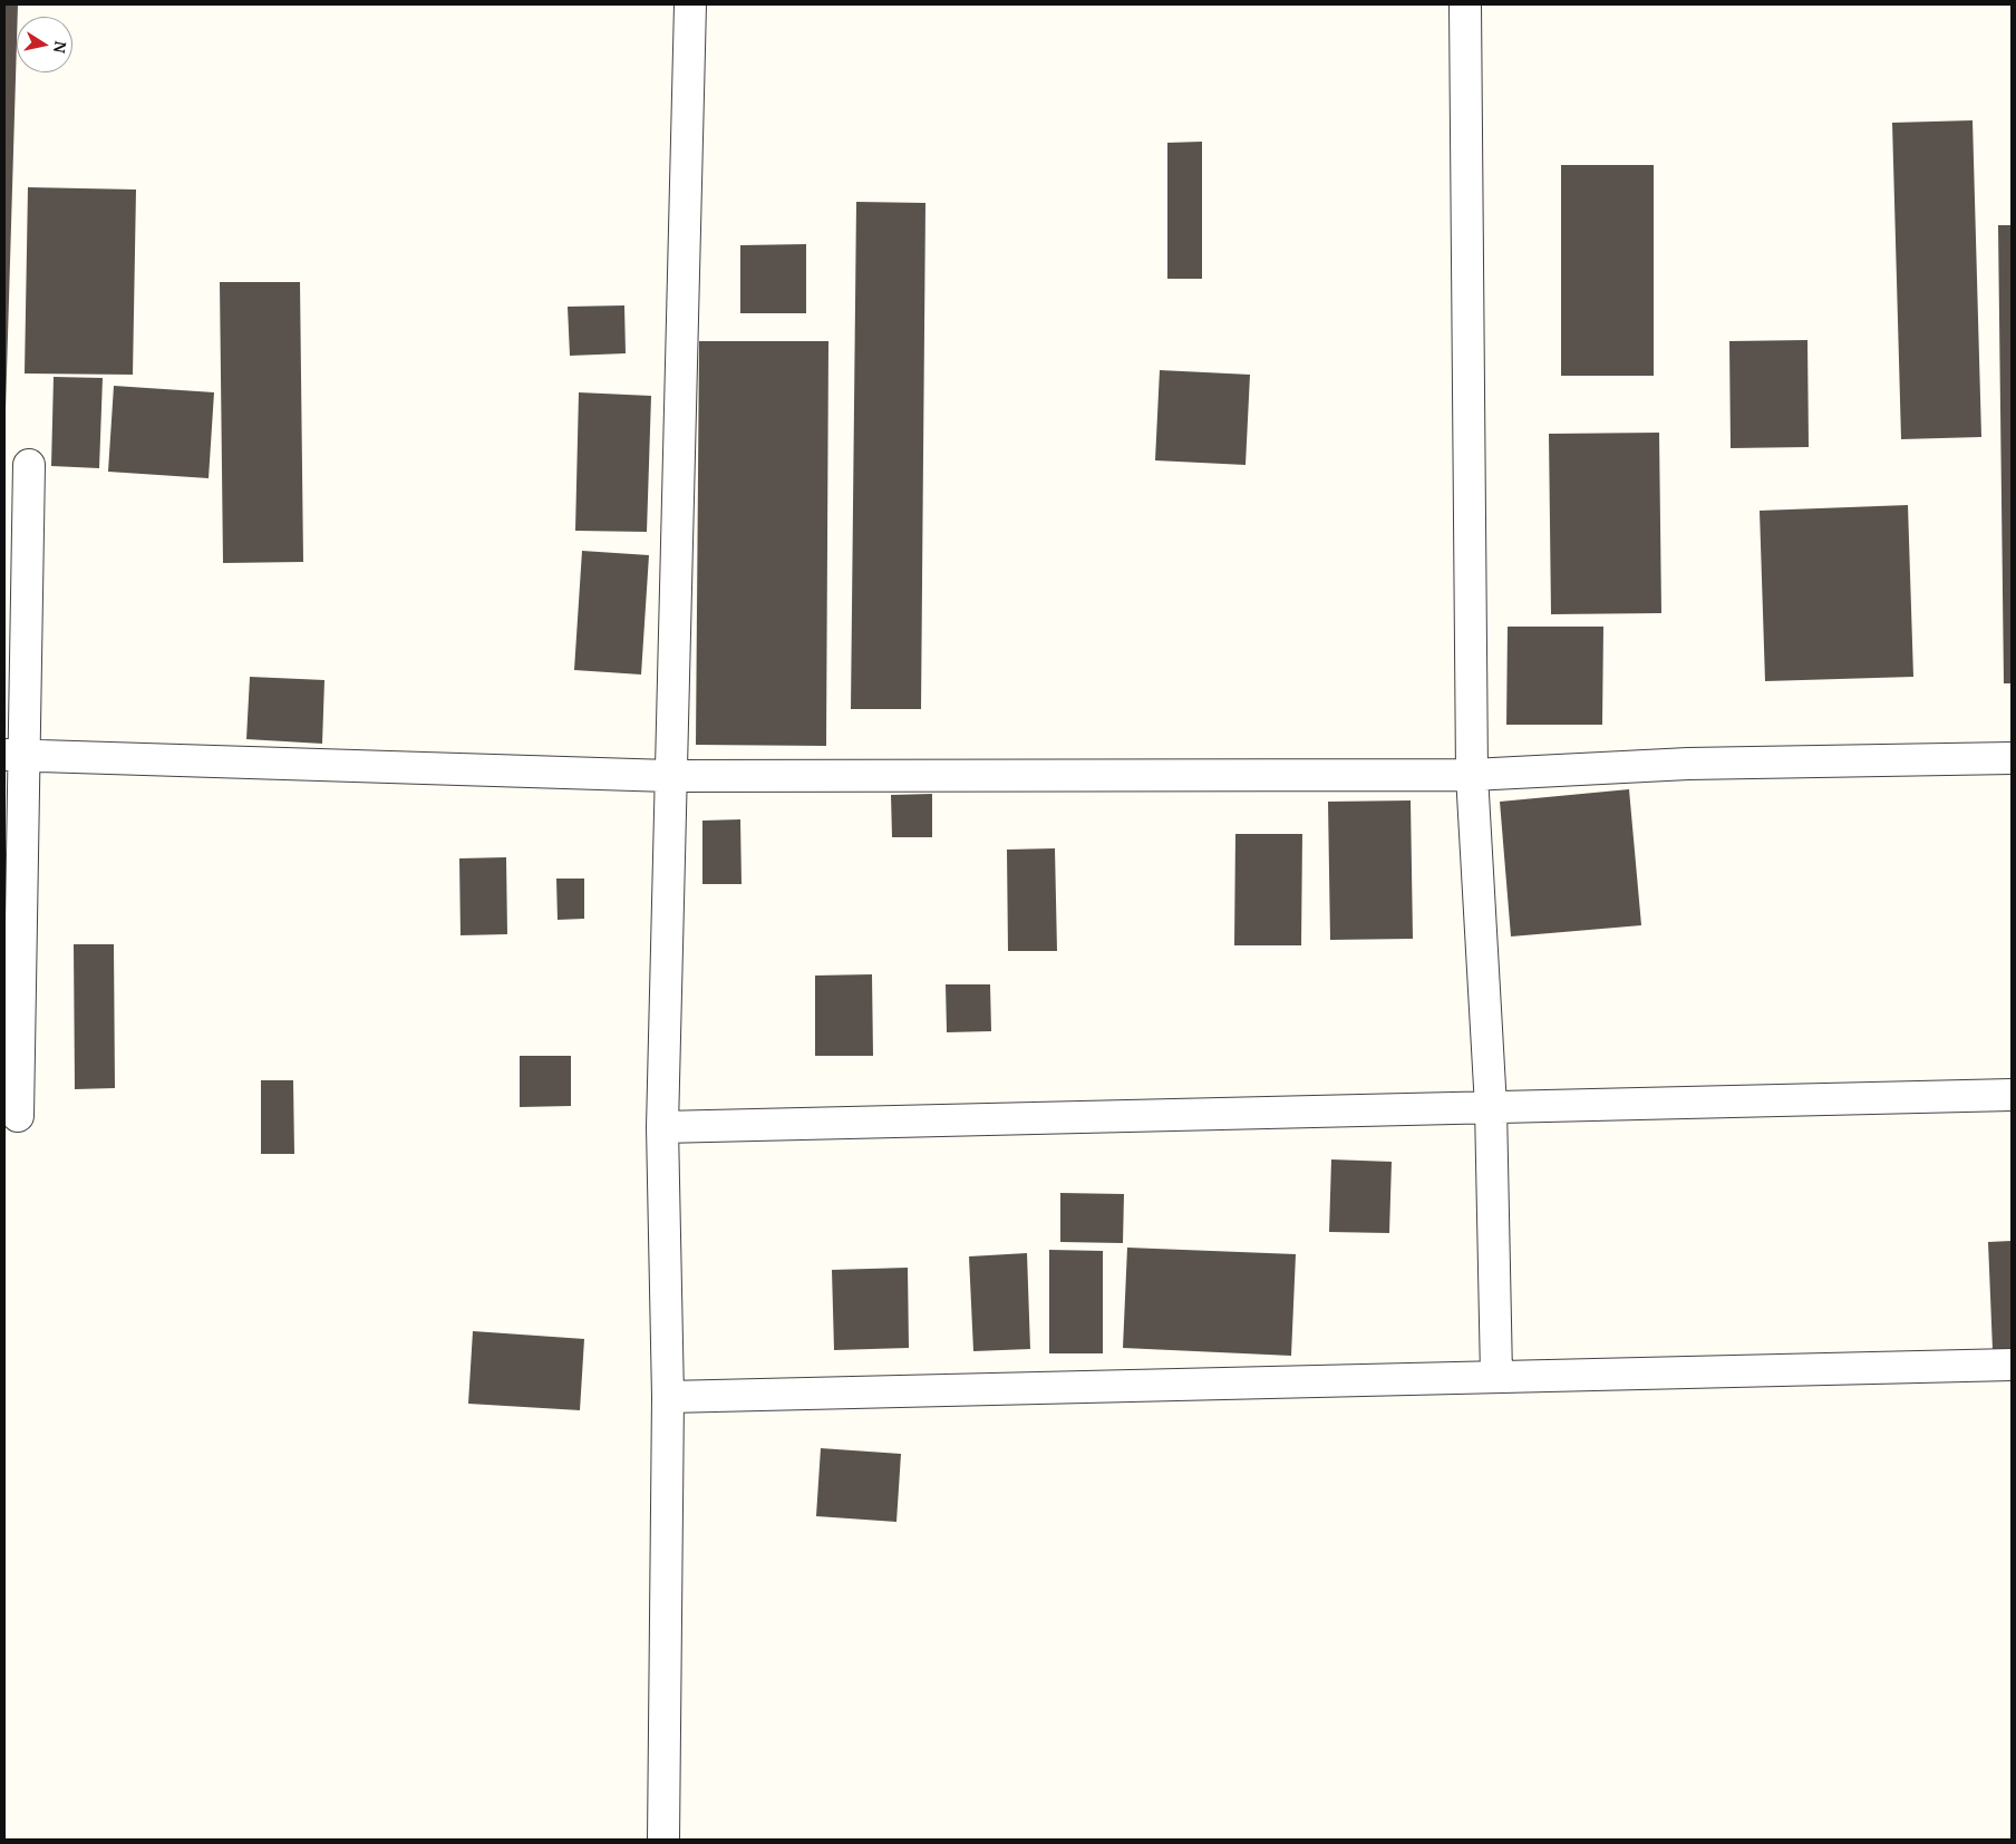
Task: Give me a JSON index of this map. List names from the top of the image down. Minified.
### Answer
{"north":"right"}
